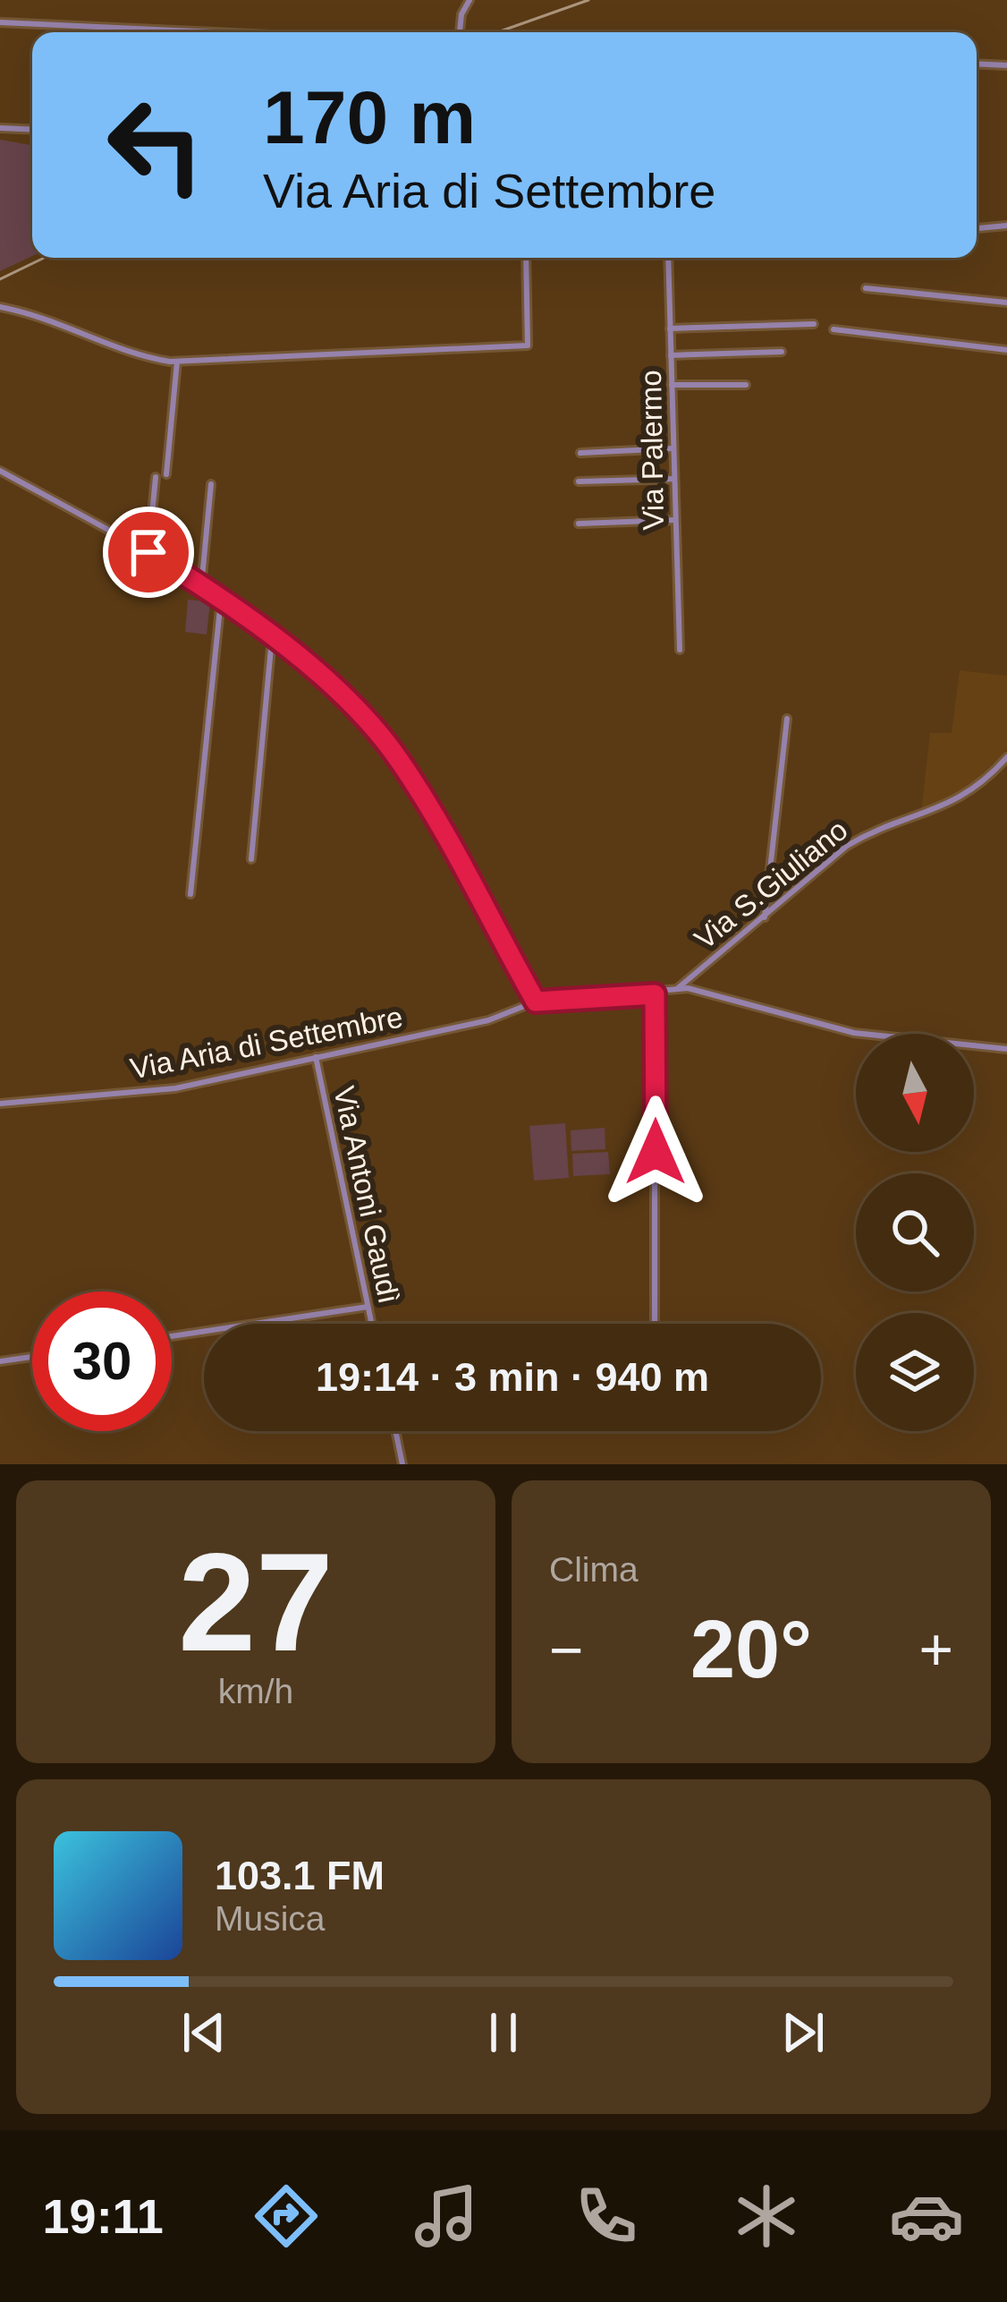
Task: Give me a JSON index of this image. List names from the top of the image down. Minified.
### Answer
{"streets":{"street":["Via Palermo","Via S.Giuliano","Via Aria di Settembre","Via Antoni Gaudì"]},"crossings":[["Via S.Giuliano","Via Aria di Settembre"],["Via Aria di Settembre","Via Antoni Gaudì"]],"north":"bottom","page":{"turn":["170 m","Via Aria di Settembre"],"limit":"30","trip":"19:14 · 3 min · 940 m","tile":[["27","km/h"],"Clima"],"heat":["−","20°","+"],"song":["103.1 FM","Musica"],"tabs":"19:11"}}
